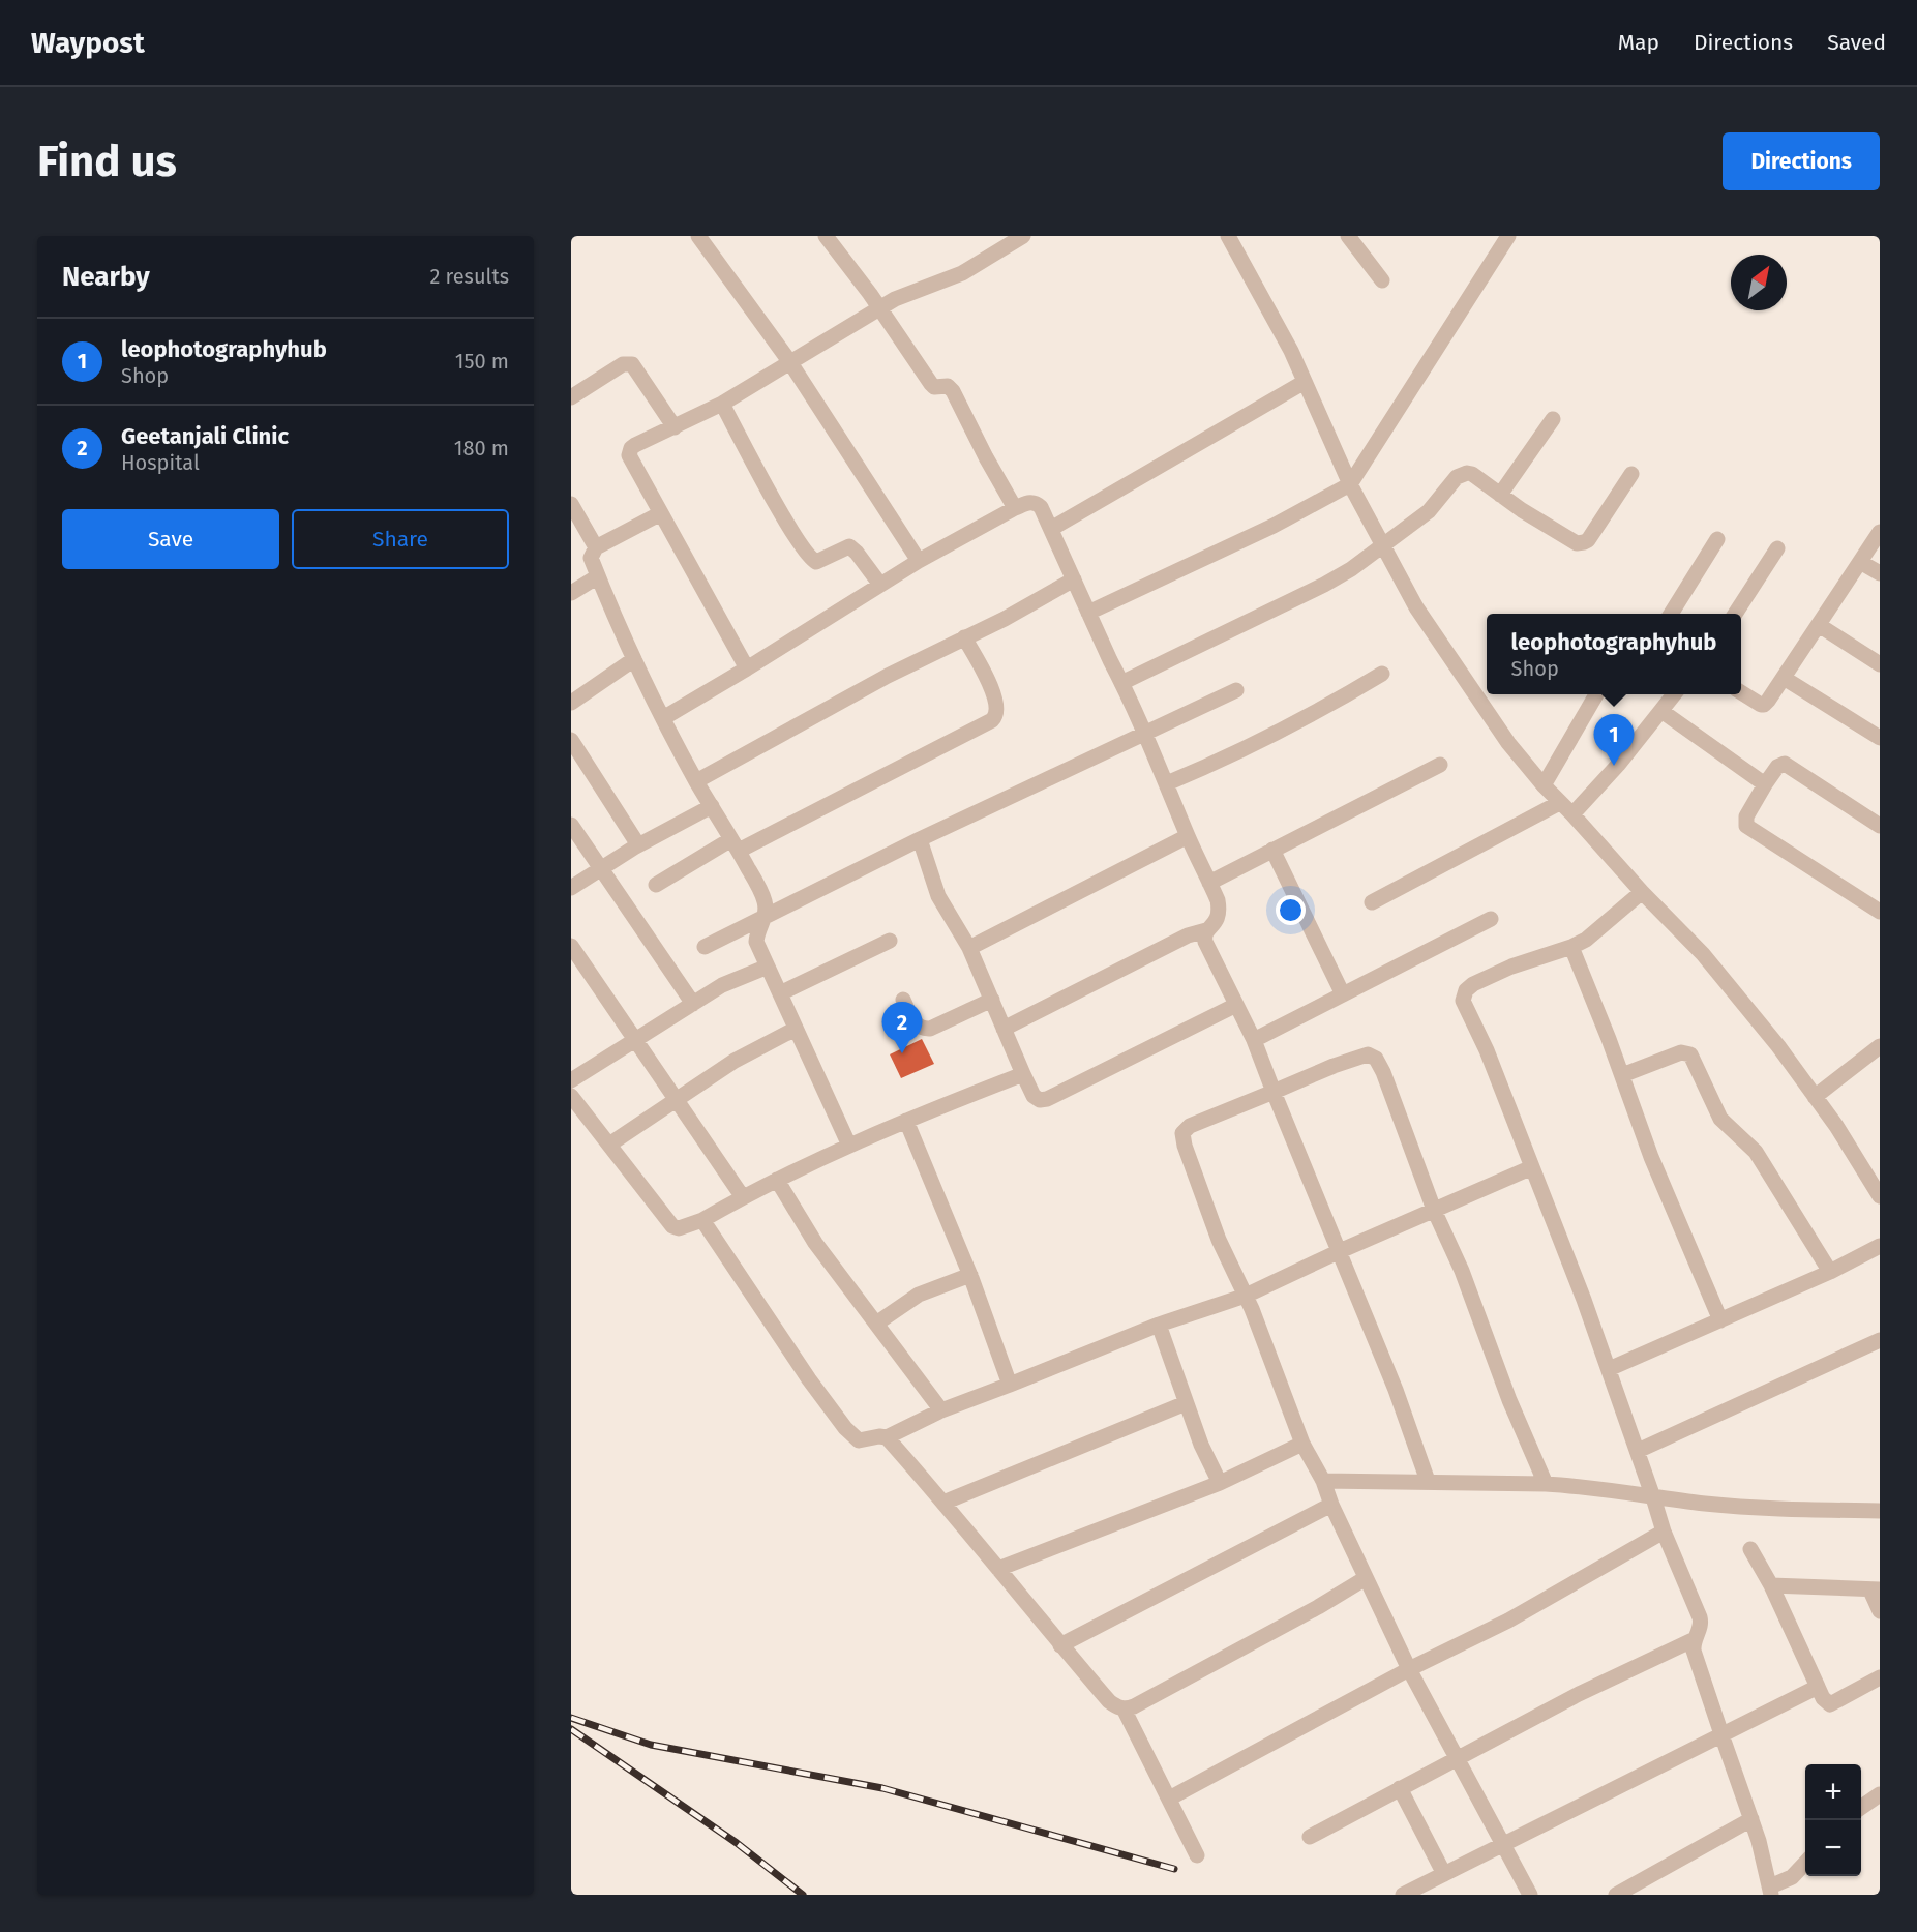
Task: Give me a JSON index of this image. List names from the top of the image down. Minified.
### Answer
{"north":"top right","page":{"header":"Waypost","nav":["Map","Directions","Saved"],"buttons":["Directions",["Save","Share"]],"title":"Find us","heading":["Nearby","2 results"],"list":[{"mark":"1","name":"leophotographyhub","note":"Shop","value":"150 m"},{"mark":"2","name":"Geetanjali Clinic","note":"Hospital","value":"180 m"}],"popup":["leophotographyhub","Shop"],"pins":["1","2"],"map_buttons":["+","−"]}}
